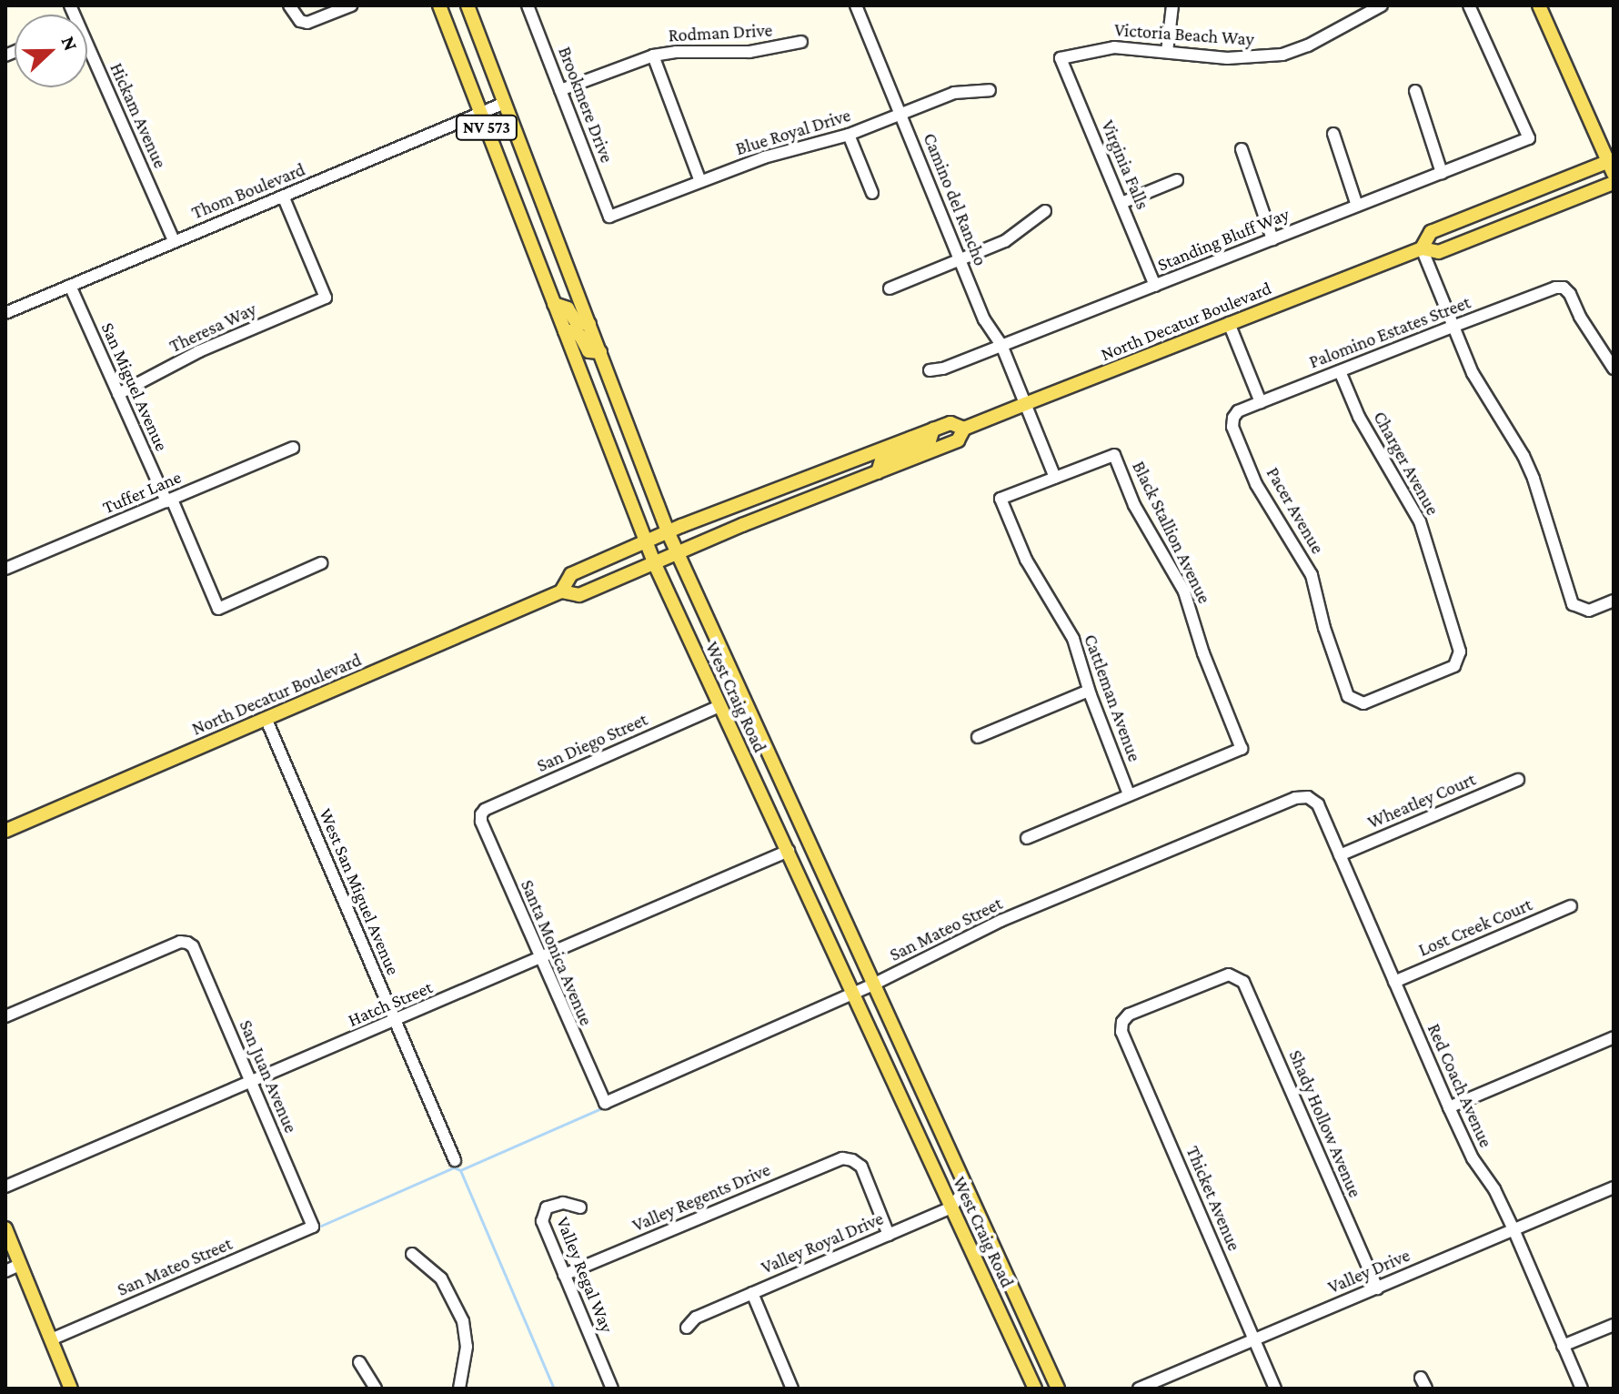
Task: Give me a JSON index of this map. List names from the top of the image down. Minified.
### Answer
{"streets":{"main road":["NV 573","North Decatur Boulevard","West Craig Road"],"street":["Rodman Drive","Victoria Beach Way","Brookmere Drive","Hickam Avenue","Blue Royal Drive","Virginia Falls","Thom Boulevard","Camino del Rancho","Standing Bluff Way","Theresa Way","Palomino Estates Street","San Miguel Avenue","Charger Avenue","Tuffer Lane","Pacer Avenue","Black Stallion Avenue","Cattleman Avenue","San Diego Street","Wheatley Court","West San Miguel Avenue","Lost Creek Court","San Mateo Street","Santa Monica Avenue","Hatch Street","San Juan Avenue","Red Coach Avenue","Shady Hollow Avenue","Valley Regents Drive","Thicket Avenue","Valley Royal Drive","Valley Drive","Valley Regal Way"]},"crossings":[["Rodman Drive","Brookmere Drive"],["Victoria Beach Way","Virginia Falls"],["Brookmere Drive","Blue Royal Drive"],["Hickam Avenue","Thom Boulevard"],["Blue Royal Drive","Camino del Rancho"],["Virginia Falls","Standing Bluff Way"],["Thom Boulevard","Theresa Way"],["Thom Boulevard","San Miguel Avenue"],["Thom Boulevard","West Craig Road"],["Camino del Rancho","Standing Bluff Way"],["Camino del Rancho","North Decatur Boulevard"],["Camino del Rancho","Black Stallion Avenue"],["Camino del Rancho","Cattleman Avenue"],["North Decatur Boulevard","West Craig Road"],["North Decatur Boulevard","West San Miguel Avenue"],["Theresa Way","San Miguel Avenue"],["Palomino Estates Street","Charger Avenue"],["Palomino Estates Street","Pacer Avenue"],["San Miguel Avenue","Tuffer Lane"],["Charger Avenue","Pacer Avenue"],["Black Stallion Avenue","Cattleman Avenue"],["West Craig Road","San Diego Street"],["West Craig Road","San Mateo Street"],["West Craig Road","Hatch Street"],["West Craig Road","Valley Royal Drive"],["San Diego Street","Santa Monica Avenue"],["Wheatley Court","Red Coach Avenue"],["West San Miguel Avenue","Hatch Street"],["Lost Creek Court","Red Coach Avenue"],["San Mateo Street","Santa Monica Avenue"],["San Mateo Street","San Juan Avenue"],["San Mateo Street","Red Coach Avenue"],["Santa Monica Avenue","Hatch Street"],["Hatch Street","San Juan Avenue"],["Red Coach Avenue","Valley Drive"],["Shady Hollow Avenue","Thicket Avenue"],["Shady Hollow Avenue","Valley Drive"],["Valley Regents Drive","Valley Royal Drive"],["Valley Regents Drive","Valley Regal Way"],["Thicket Avenue","Valley Drive"]],"north":"right"}
